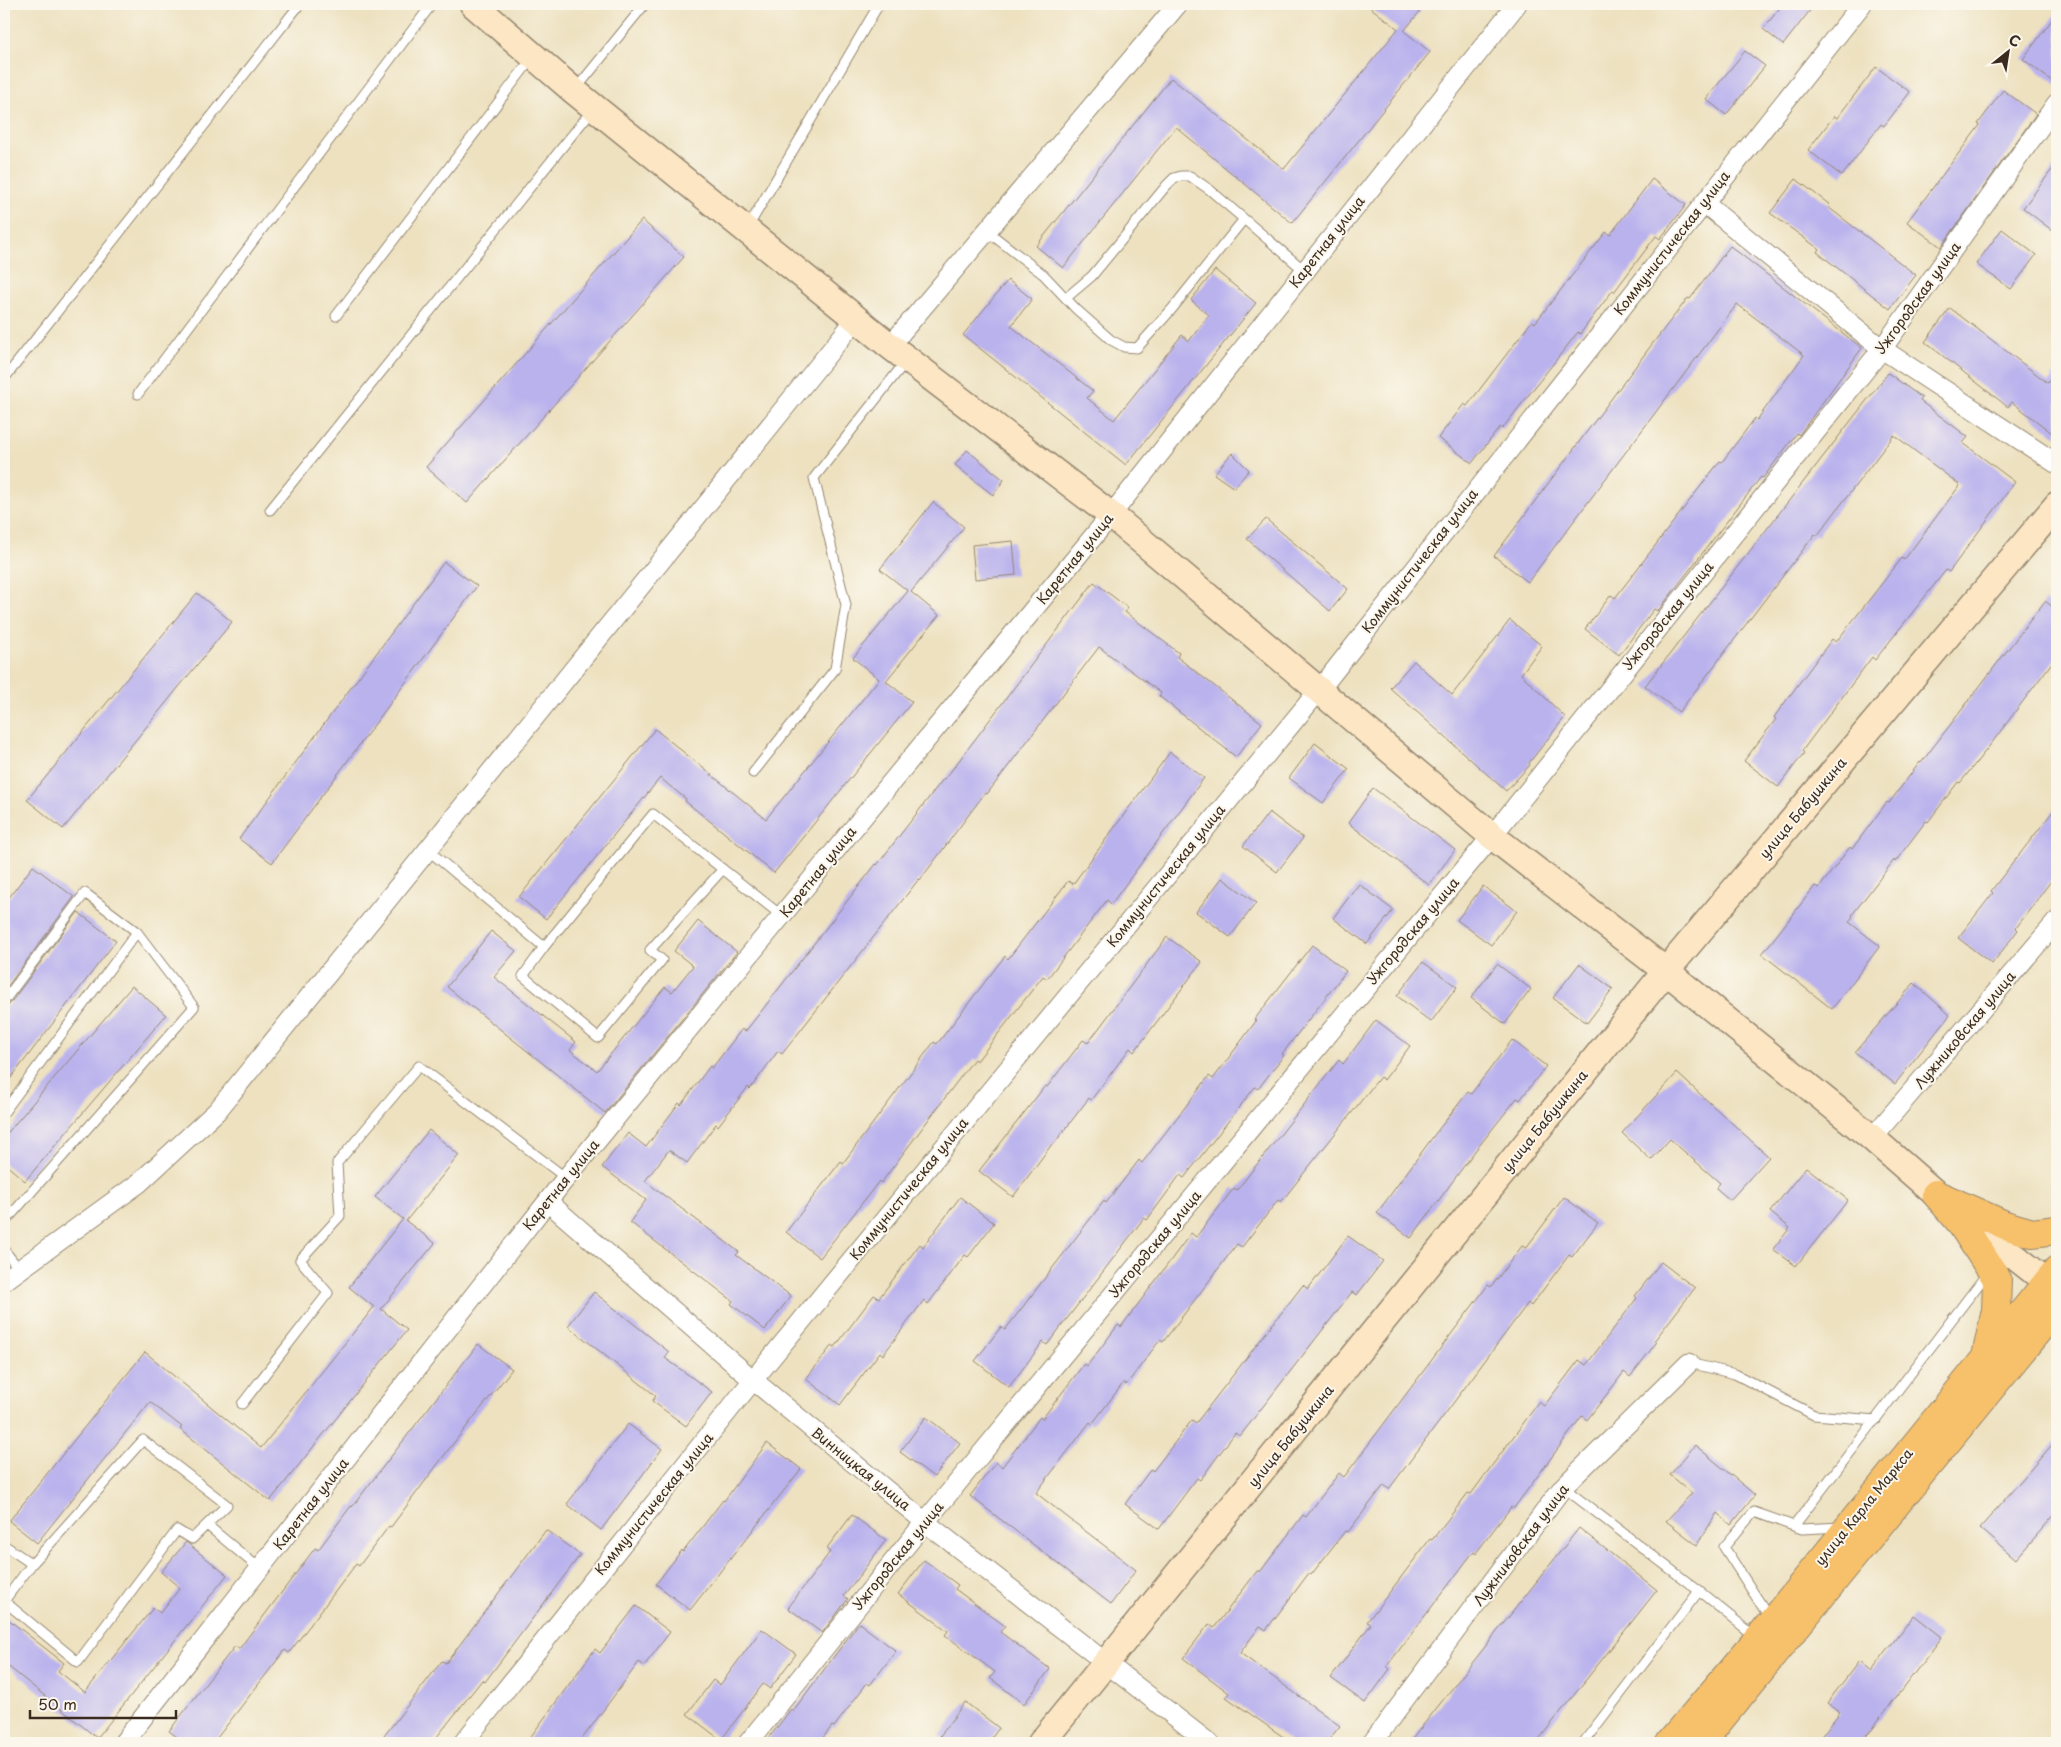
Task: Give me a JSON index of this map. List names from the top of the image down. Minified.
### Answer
{"streets":{"main road":["улица Бабушкина","улица Карла Маркса"],"street":["Каретная улица","Коммунистическая улица","Ужгородская улица","Лужниковская улица","Винницкая улица"]},"crossings":[["Каретная улица","Винницкая улица"],["Коммунистическая улица","Винницкая улица"],["Ужгородская улица","Винницкая улица"],["улица Бабушкина","Винницкая улица"]],"scale_bar":"50 m","north":"top right"}
